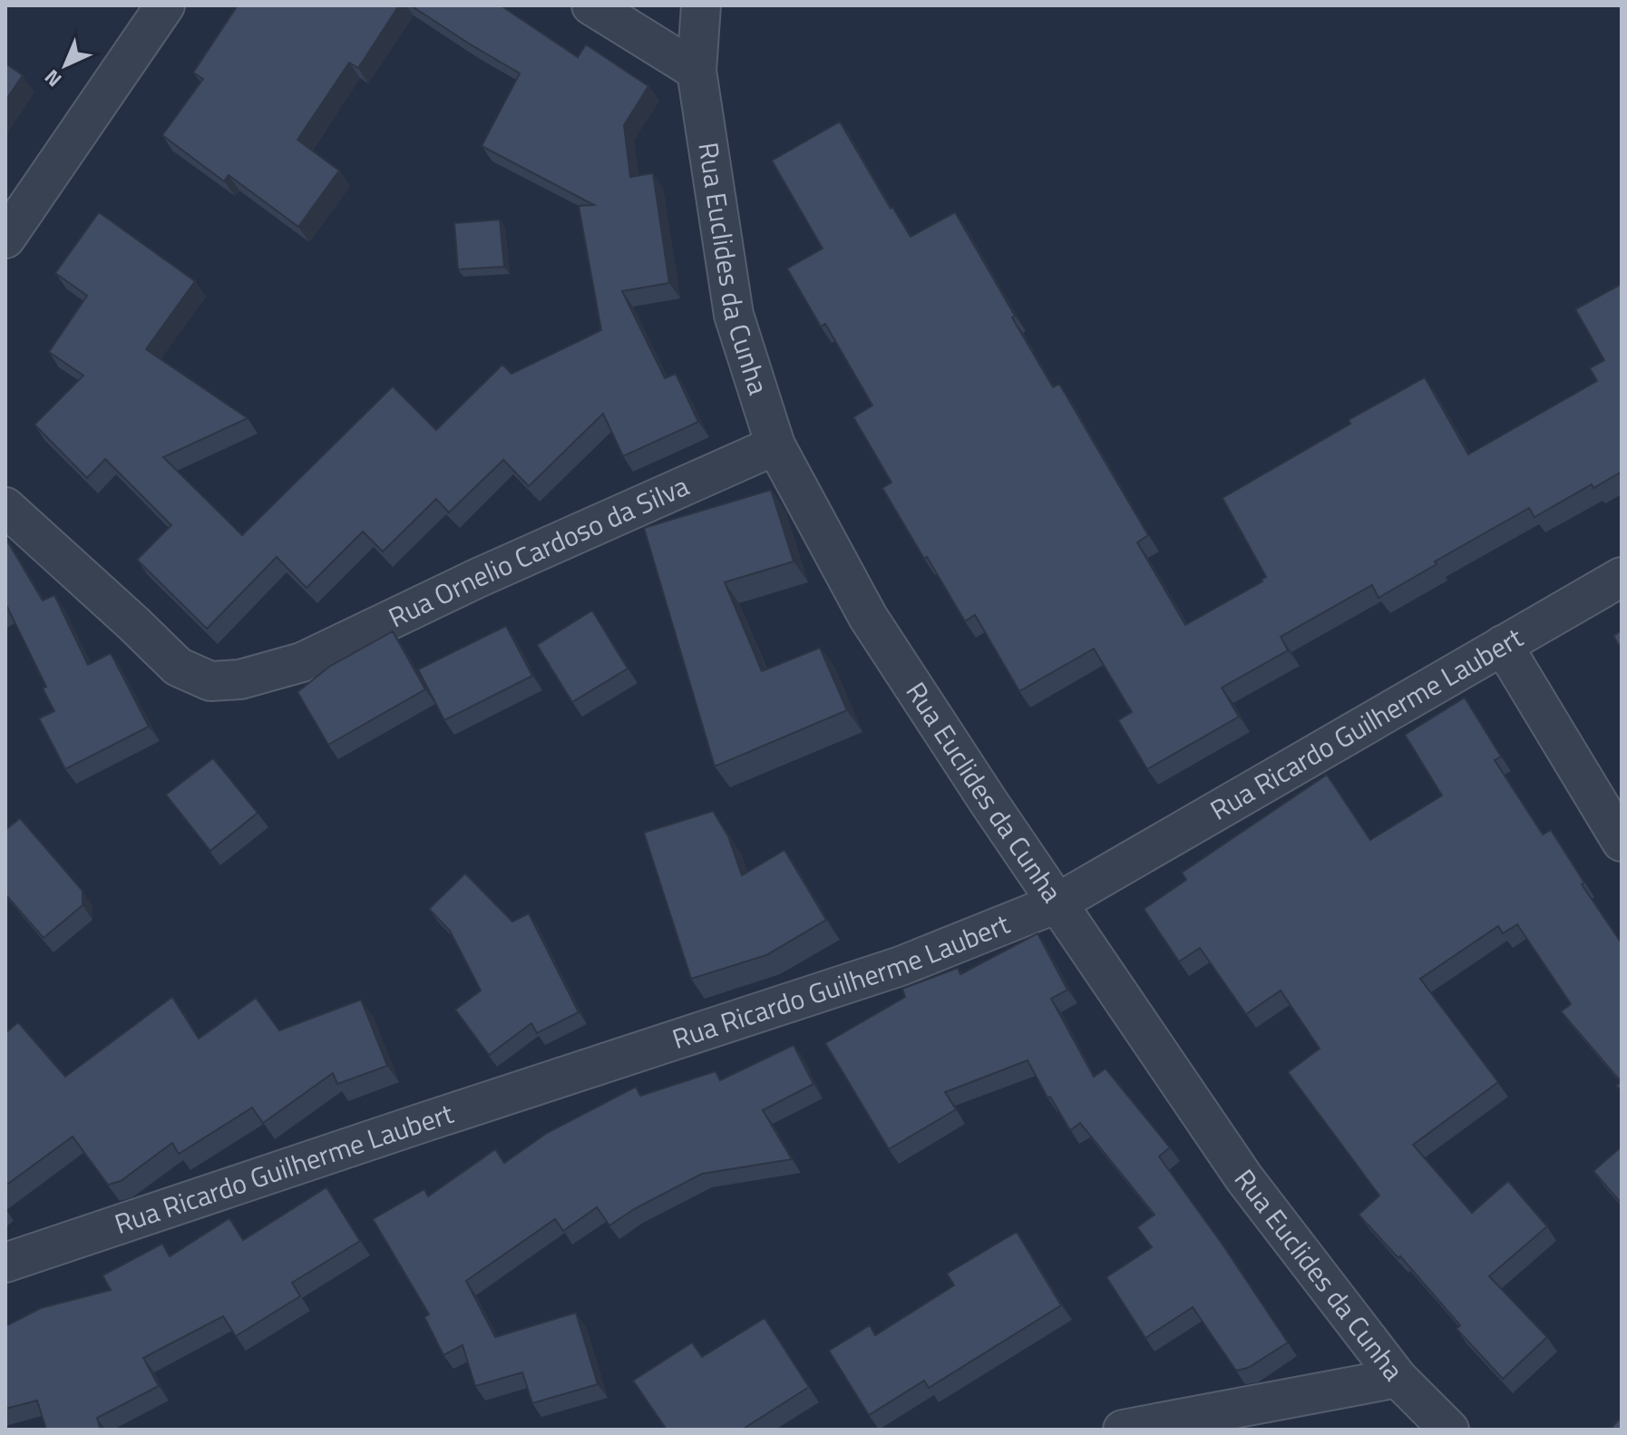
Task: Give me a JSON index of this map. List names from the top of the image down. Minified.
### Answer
{"streets":{"street":["Rua Euclides da Cunha","Rua Ornelio Cardoso da Silva","Rua Ricardo Guilherme Laubert"]},"crossings":[["Rua Euclides da Cunha","Rua Ornelio Cardoso da Silva"],["Rua Euclides da Cunha","Rua Ricardo Guilherme Laubert"]],"north":"bottom left"}
